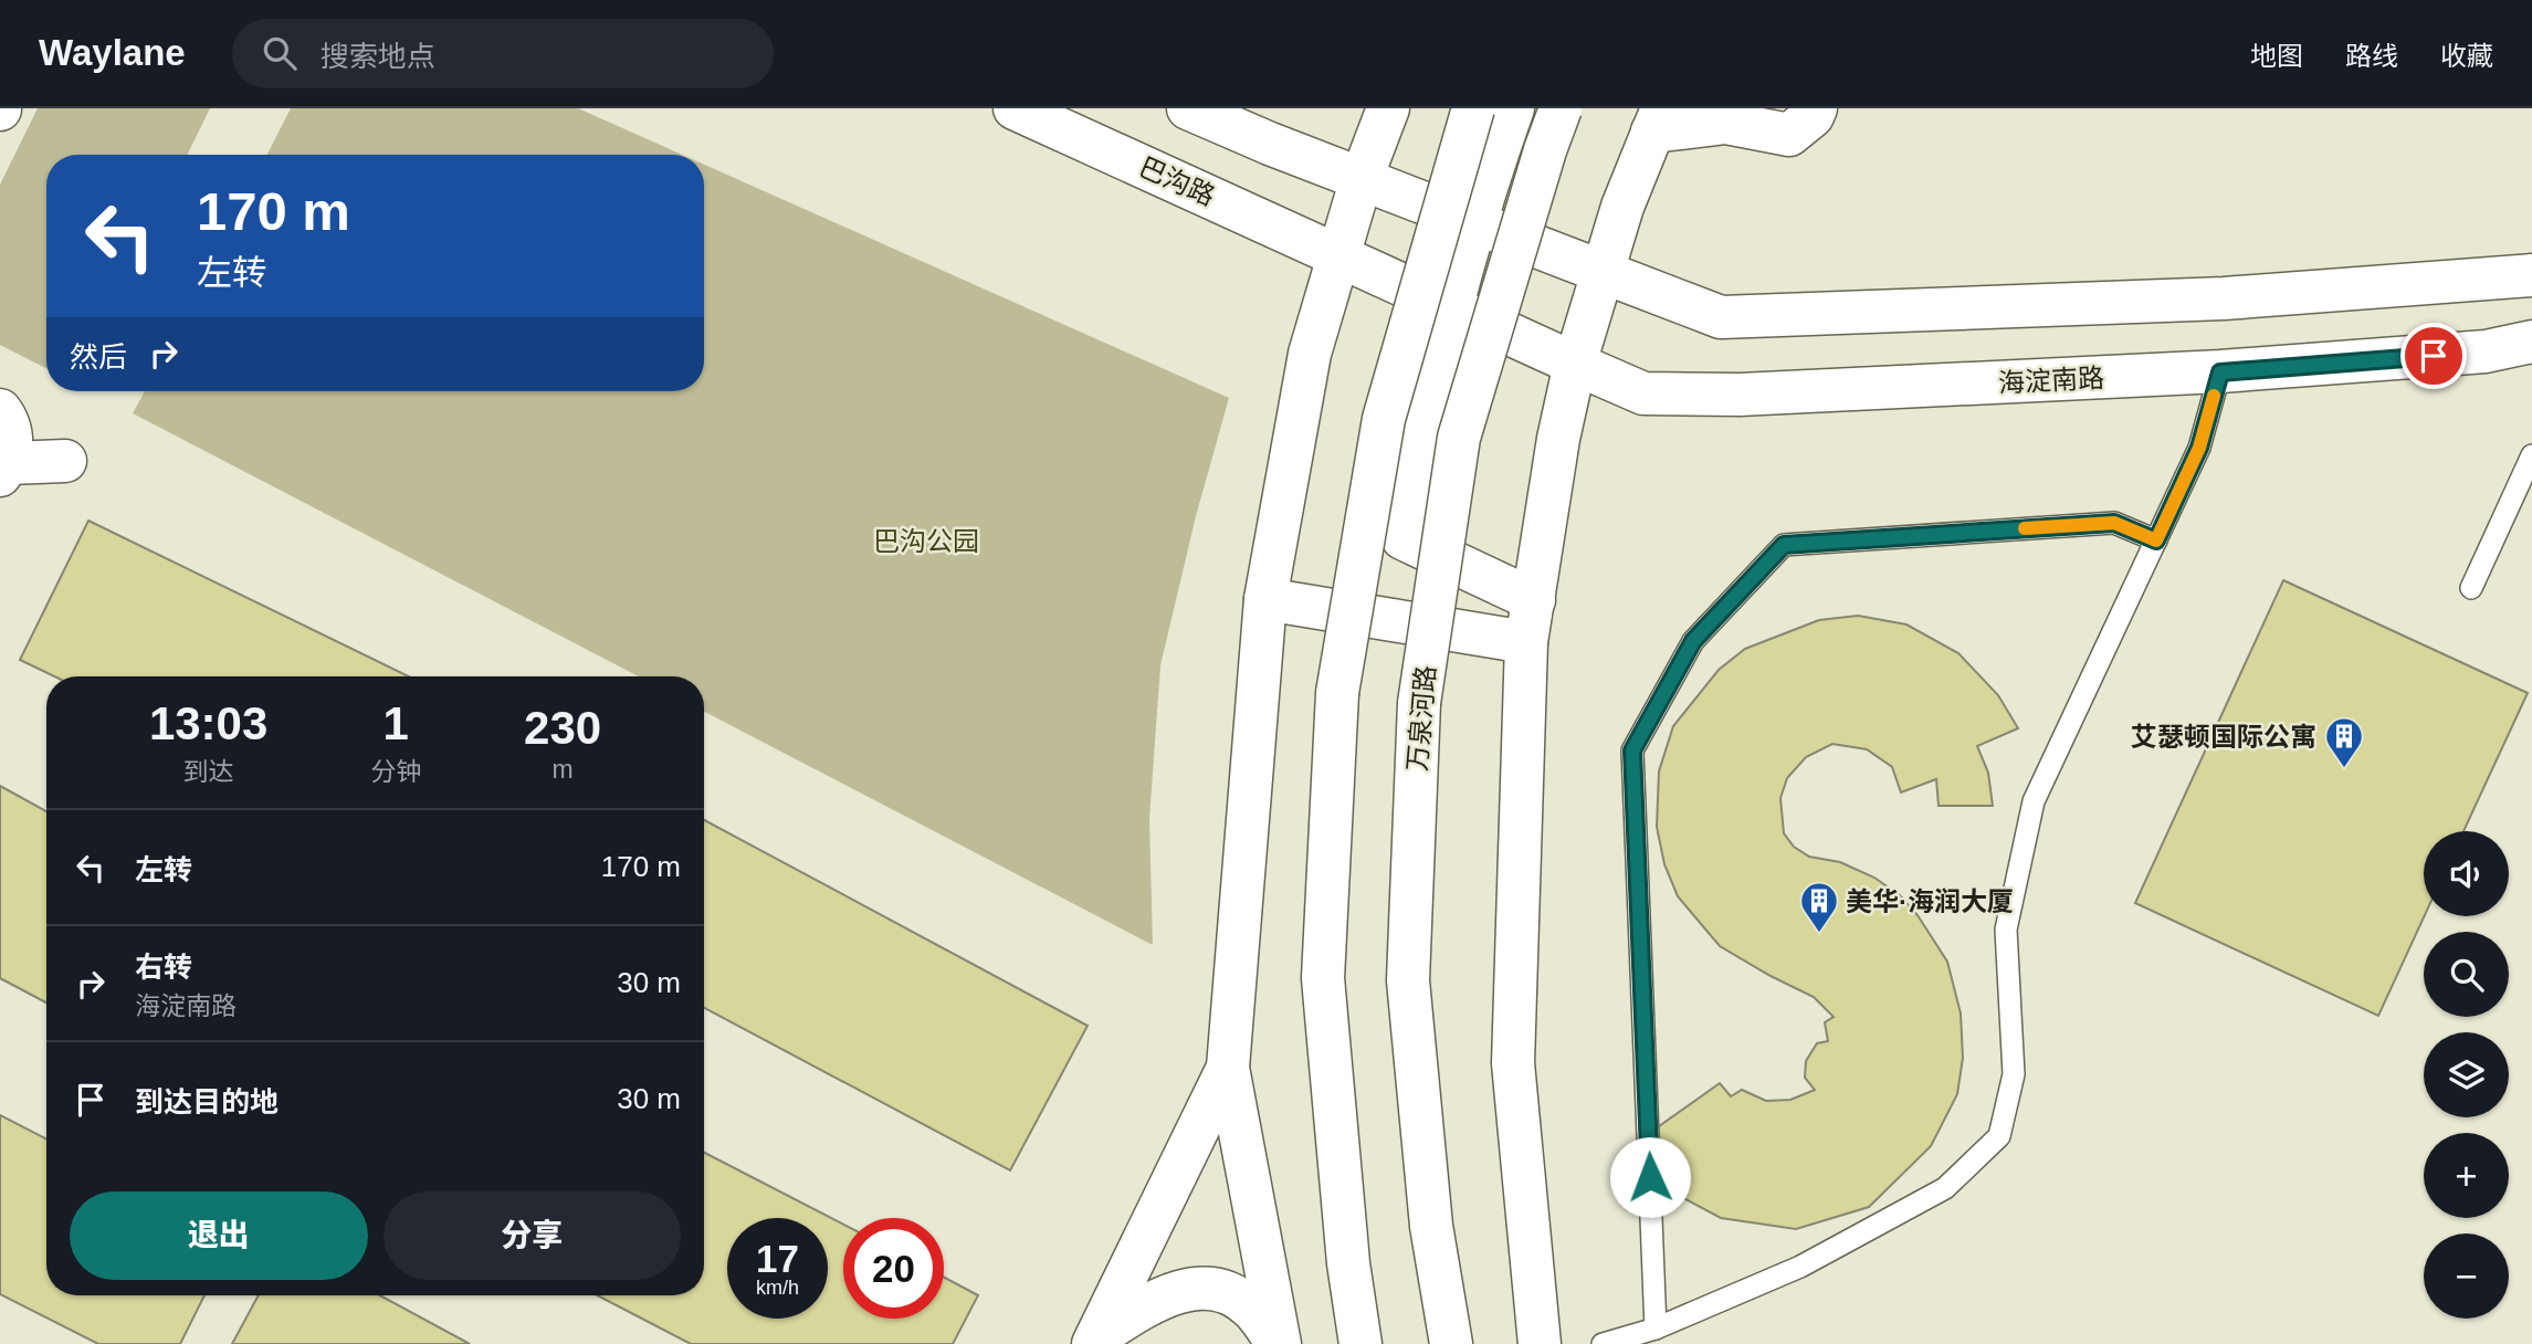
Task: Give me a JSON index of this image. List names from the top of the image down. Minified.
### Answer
{"streets":{"main road":["巴沟路","海淀南路","万泉河路"]},"crossings":[["巴沟路","海淀南路"]],"parks":["巴沟公园"],"places":{"building":["艾瑟顿国际公寓","美华·海润大厦"]},"page":{"header":"Waylane","search":"搜索地点","nav":["地图","路线","收藏"],"turn":["170 m","左转"],"then":"然后","eta":["13:03","到达","1","分钟","230","m"],"list":[{"name":"左转","value":"170 m"},{"name":"右转","note":"海淀南路","value":"30 m"},{"name":"到达目的地","value":"30 m"}],"map_buttons":["+","−"],"buttons":["退出","分享"],"speed":"17 km/h","limit":"20"}}
